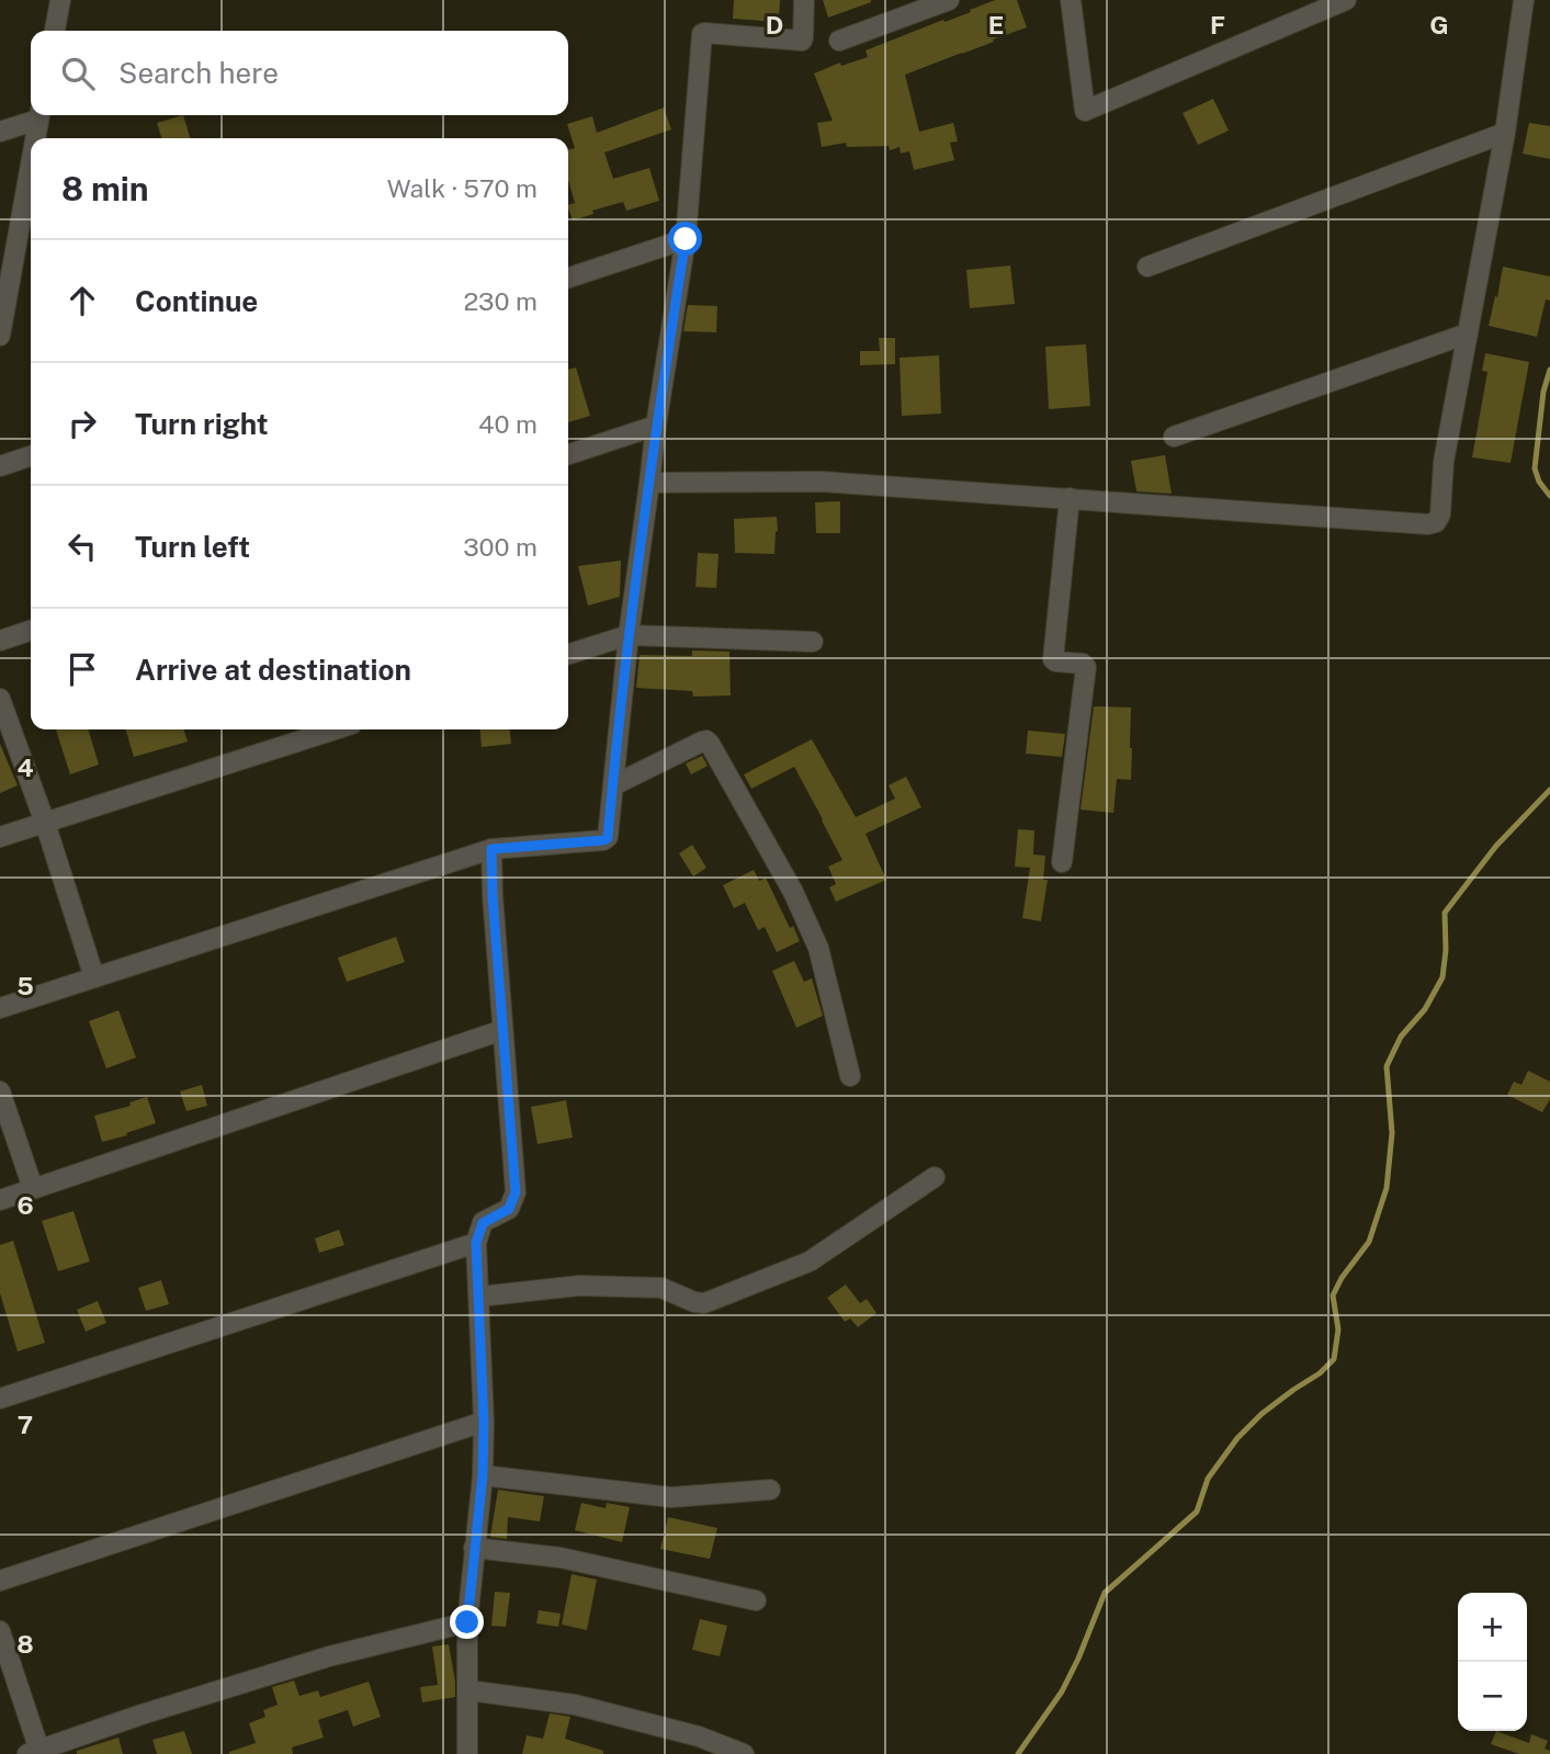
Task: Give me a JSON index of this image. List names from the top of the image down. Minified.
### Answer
{"page":{"search":"Search here","heading":["8 min","Walk · 570 m"],"list":[["Continue","230 m"],["Turn right","40 m"],["Turn left","300 m"],"Arrive at destination"],"map_buttons":["+","−"]},"grid":{"columns":["D","E","F","G"],"rows":["4","5","6","7","8"]}}
